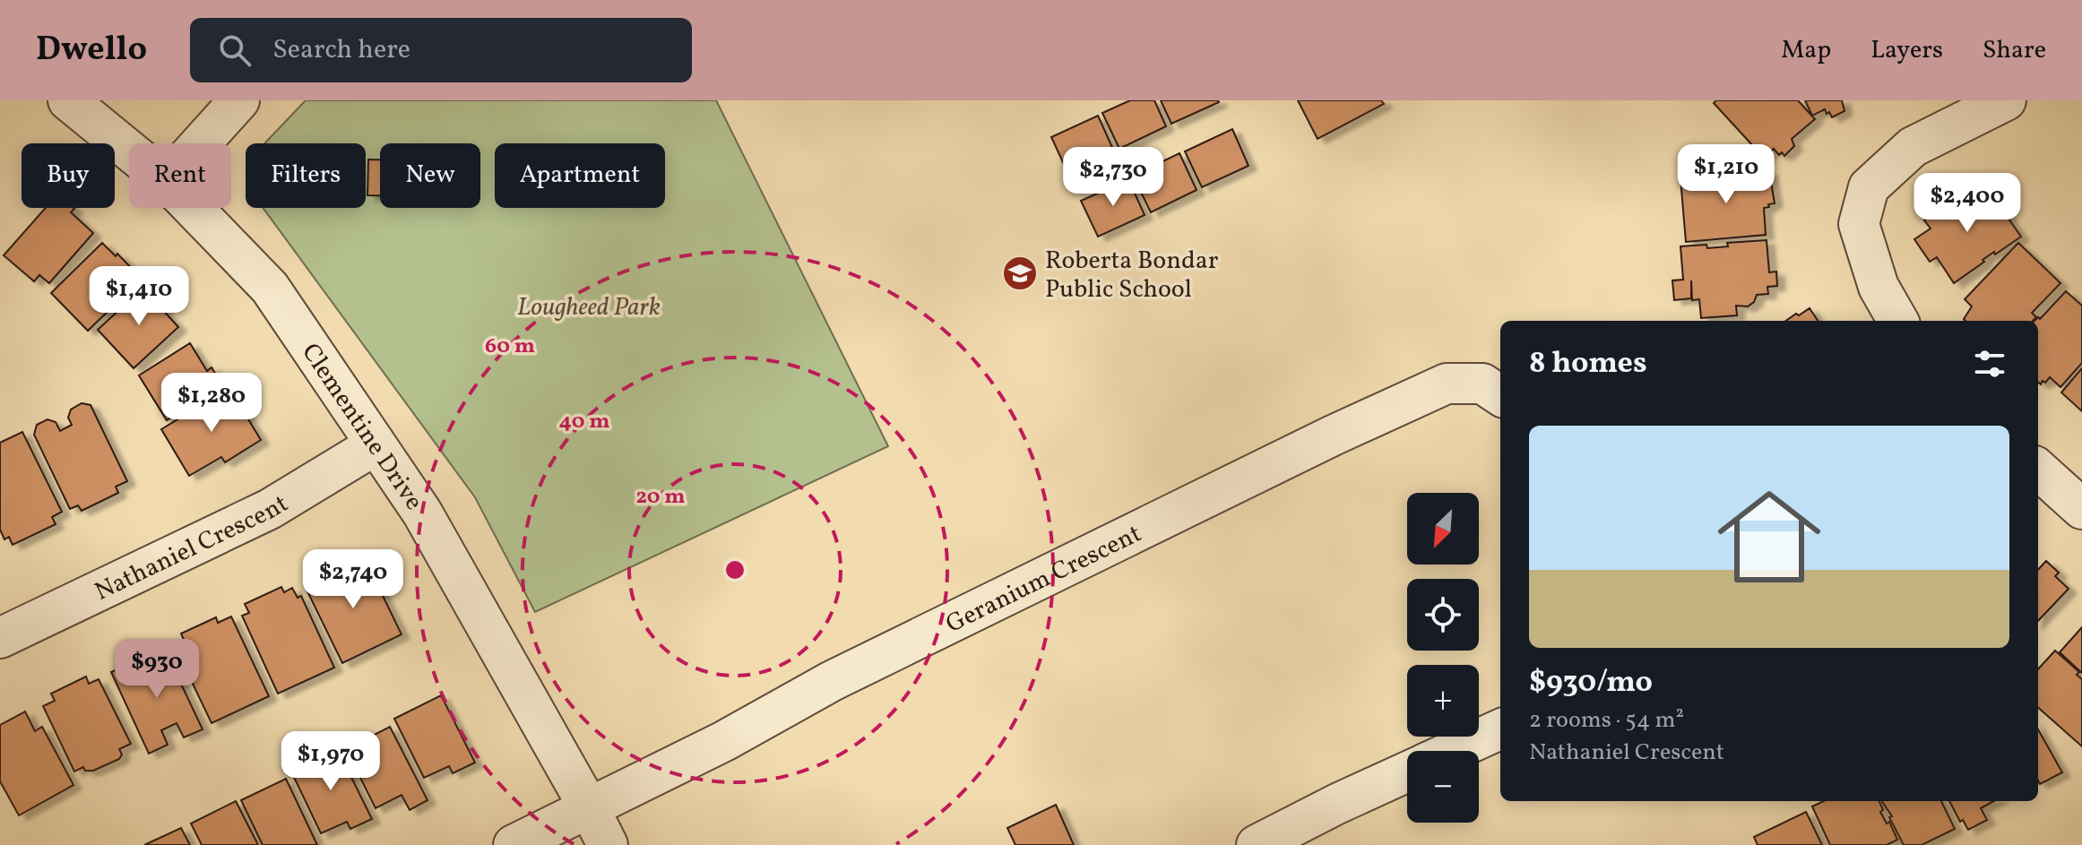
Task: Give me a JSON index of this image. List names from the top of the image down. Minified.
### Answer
{"streets":{"street":["Clementine Drive","Nathaniel Crescent","Geranium Crescent"]},"crossings":[["Clementine Drive","Nathaniel Crescent"],["Clementine Drive","Geranium Crescent"]],"parks":["Lougheed Park"],"places":{"school or university":["Roberta Bondar Public School"]},"north":"bottom left","page":{"header":"Dwello","search":"Search here","nav":["Map","Layers","Share"],"chip":["Buy","Rent","Filters","New","Apartment"],"price":["$1,210","$2,730","$2,400","$1,410","$1,280","$2,740","$930","$1,970"],"heading":"8 homes","list":[{"name":"$930/mo","note":"2 rooms · 54 m² · Nathaniel Crescent"}],"map_buttons":["+","−"]},"rings":["60 m","40 m","20 m"]}
